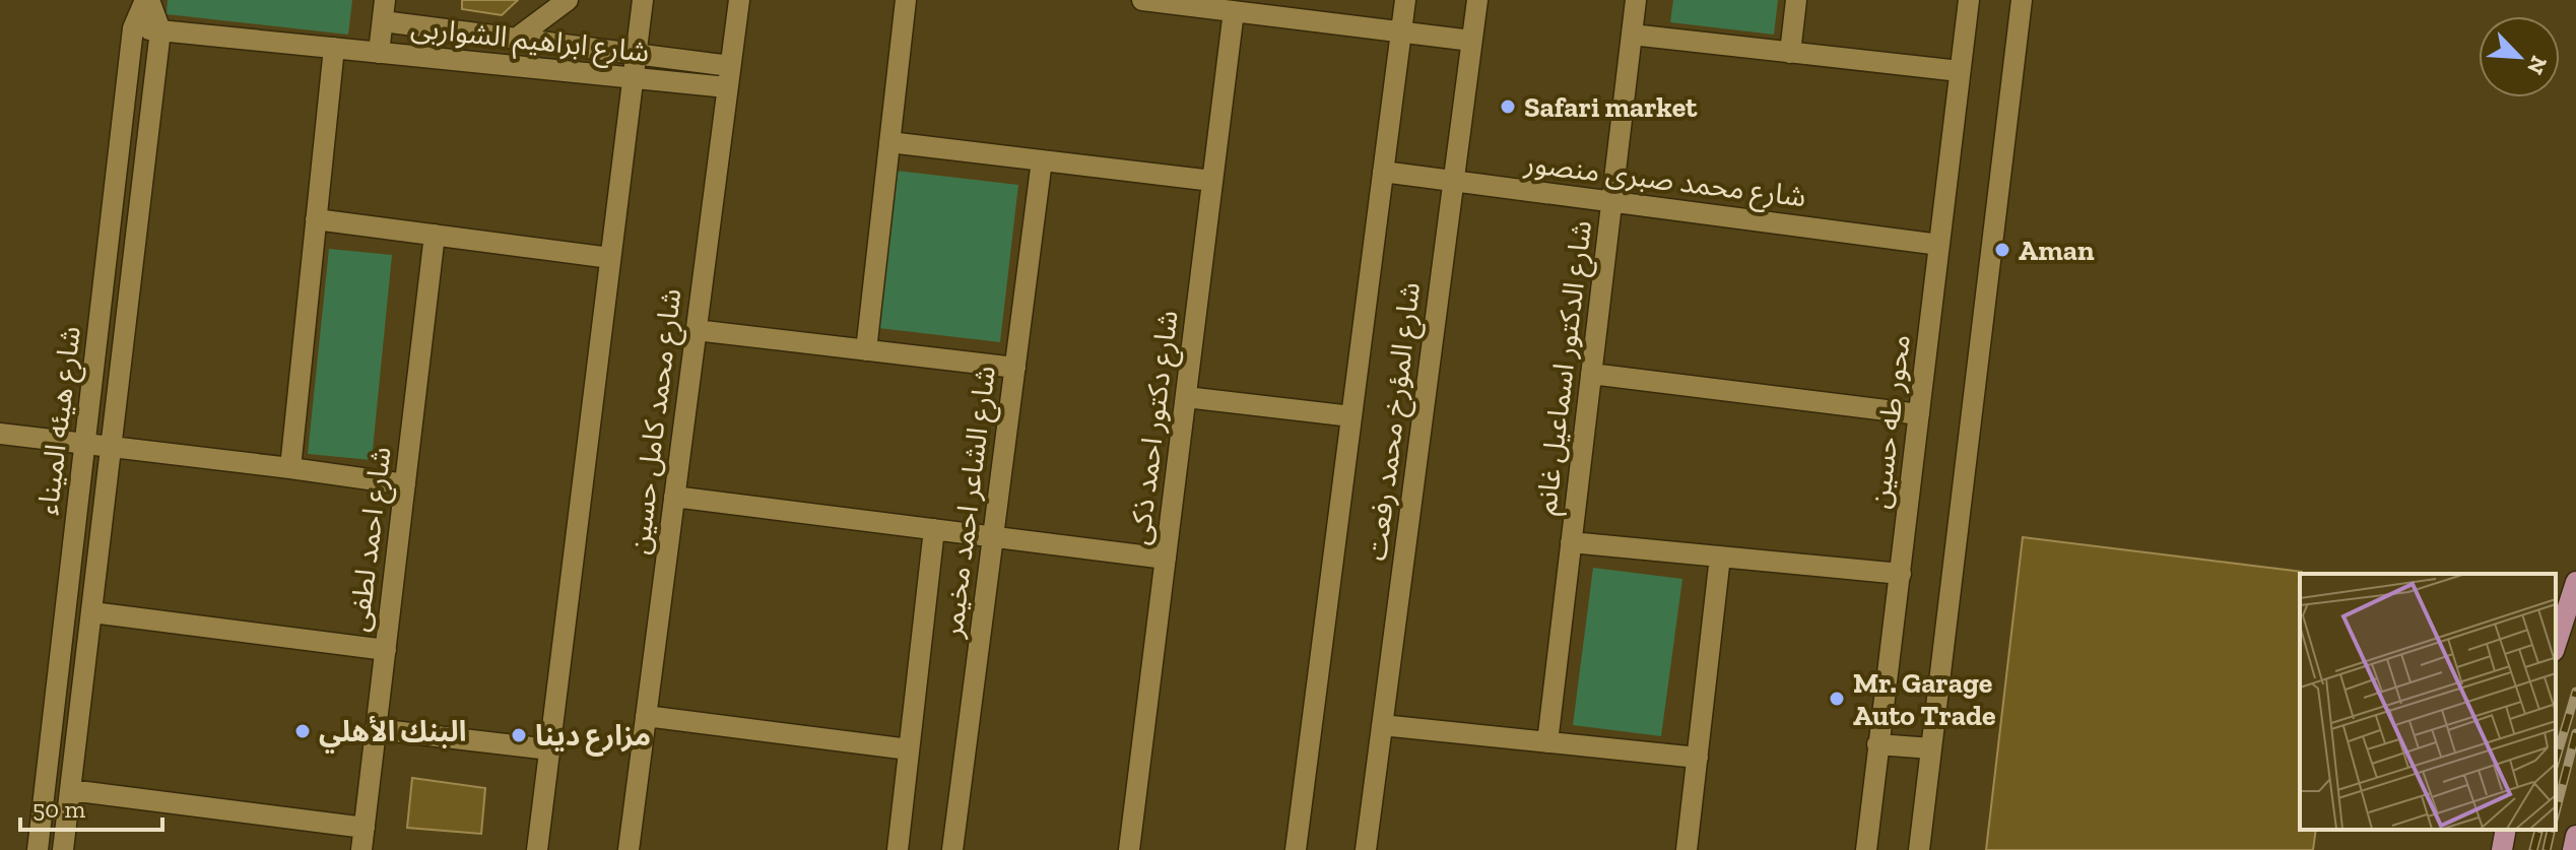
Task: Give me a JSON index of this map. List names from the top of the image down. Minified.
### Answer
{"streets":{"street":["شارع ابراهيم الشواربى","شارع محمد صبرى منصور","شارع الدكتور اسماعيل غانم","شارع هيئه الميناء","شارع محمد كامل حسين","شارع المؤرخ محمد رفعت","محور طه حسين","شارع دكتور احمد ذكى","شارع الشاعر احمد مخيمر","شارع احمد لطفى"]},"crossings":[["شارع ابراهيم الشواربى","شارع هيئه الميناء"],["شارع ابراهيم الشواربى","شارع محمد كامل حسين"],["شارع محمد صبرى منصور","شارع الدكتور اسماعيل غانم"],["شارع محمد صبرى منصور","شارع المؤرخ محمد رفعت"],["شارع محمد صبرى منصور","محور طه حسين"]],"places":["Safari market","Aman","Mr. Garage Auto Trade","البنك الأهلي","مزارع دينا"],"scale_bar":"50 m","north":"bottom right"}
